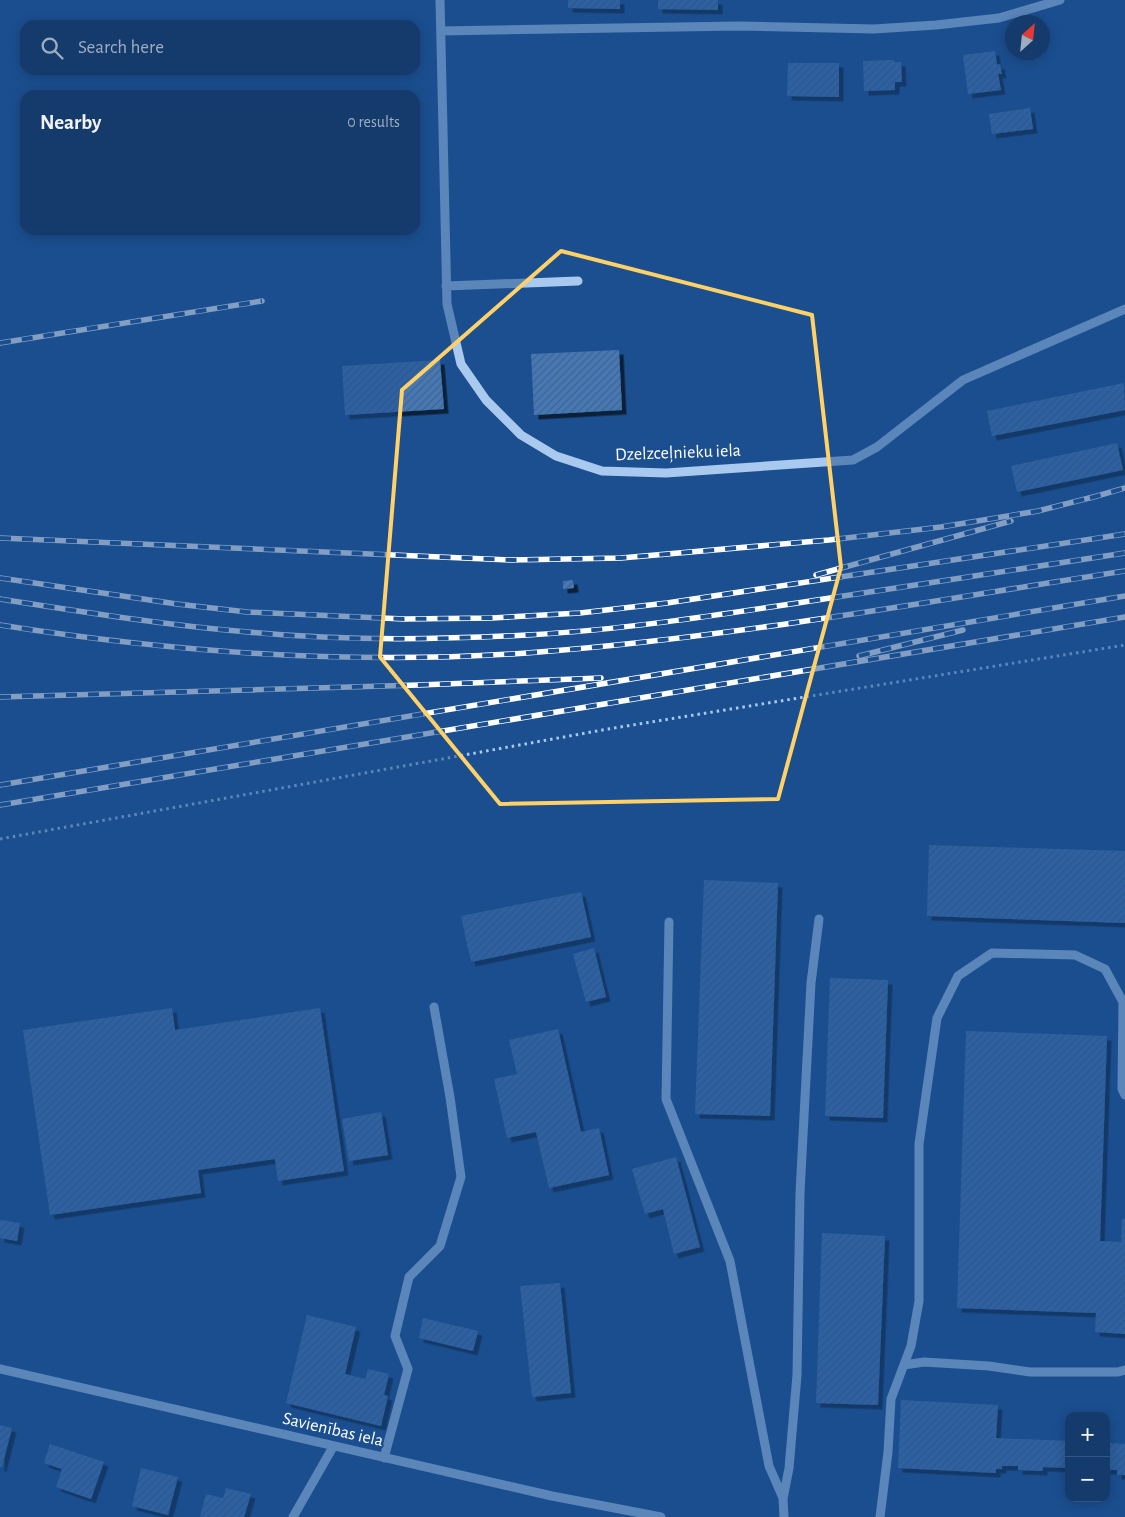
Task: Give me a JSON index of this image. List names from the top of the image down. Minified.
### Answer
{"streets":{"street":["Dzelzceļnieku iela","Savienības iela"]},"north":"top right","page":{"search":"Search here","heading":["Nearby","0 results"],"map_buttons":["+","−"]}}
